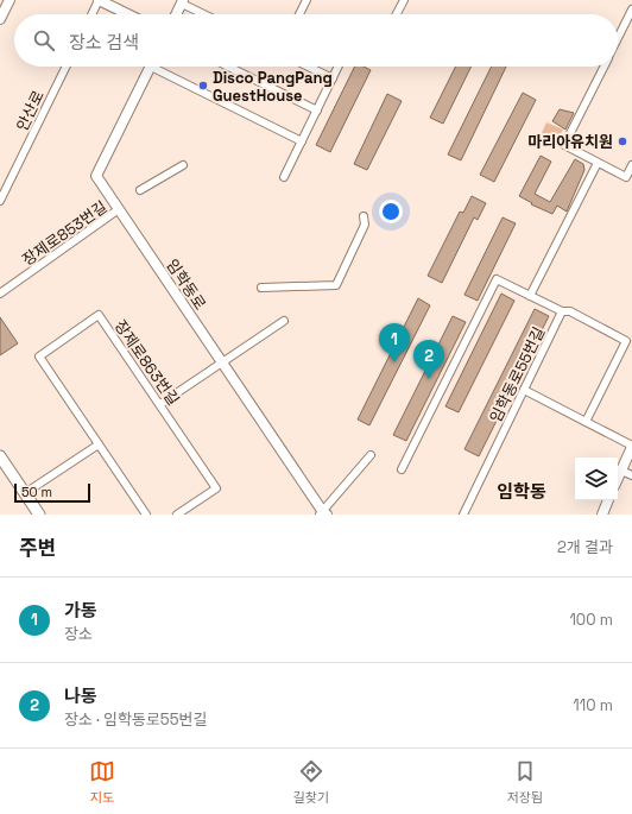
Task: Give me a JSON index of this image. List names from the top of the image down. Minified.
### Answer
{"streets":{"street":["안산로","장제로853번길","임학동로","장제로863번길","임학동로55번길"]},"crossings":[["장제로853번길","임학동로"]],"districts":["임학동"],"places":["Disco PangPang GuestHouse","마리아유치원"],"scale_bar":"50 m","page":{"search":"장소 검색","pins":["1","2"],"scale":"50 m","heading":["주변","2개 결과"],"list":[{"mark":"1","name":"가동","note":"장소","value":"100 m"},{"mark":"2","name":"나동","note":"장소 · 임학동로55번길","value":"110 m"}],"nav":["지도","길찾기","저장됨"]}}
